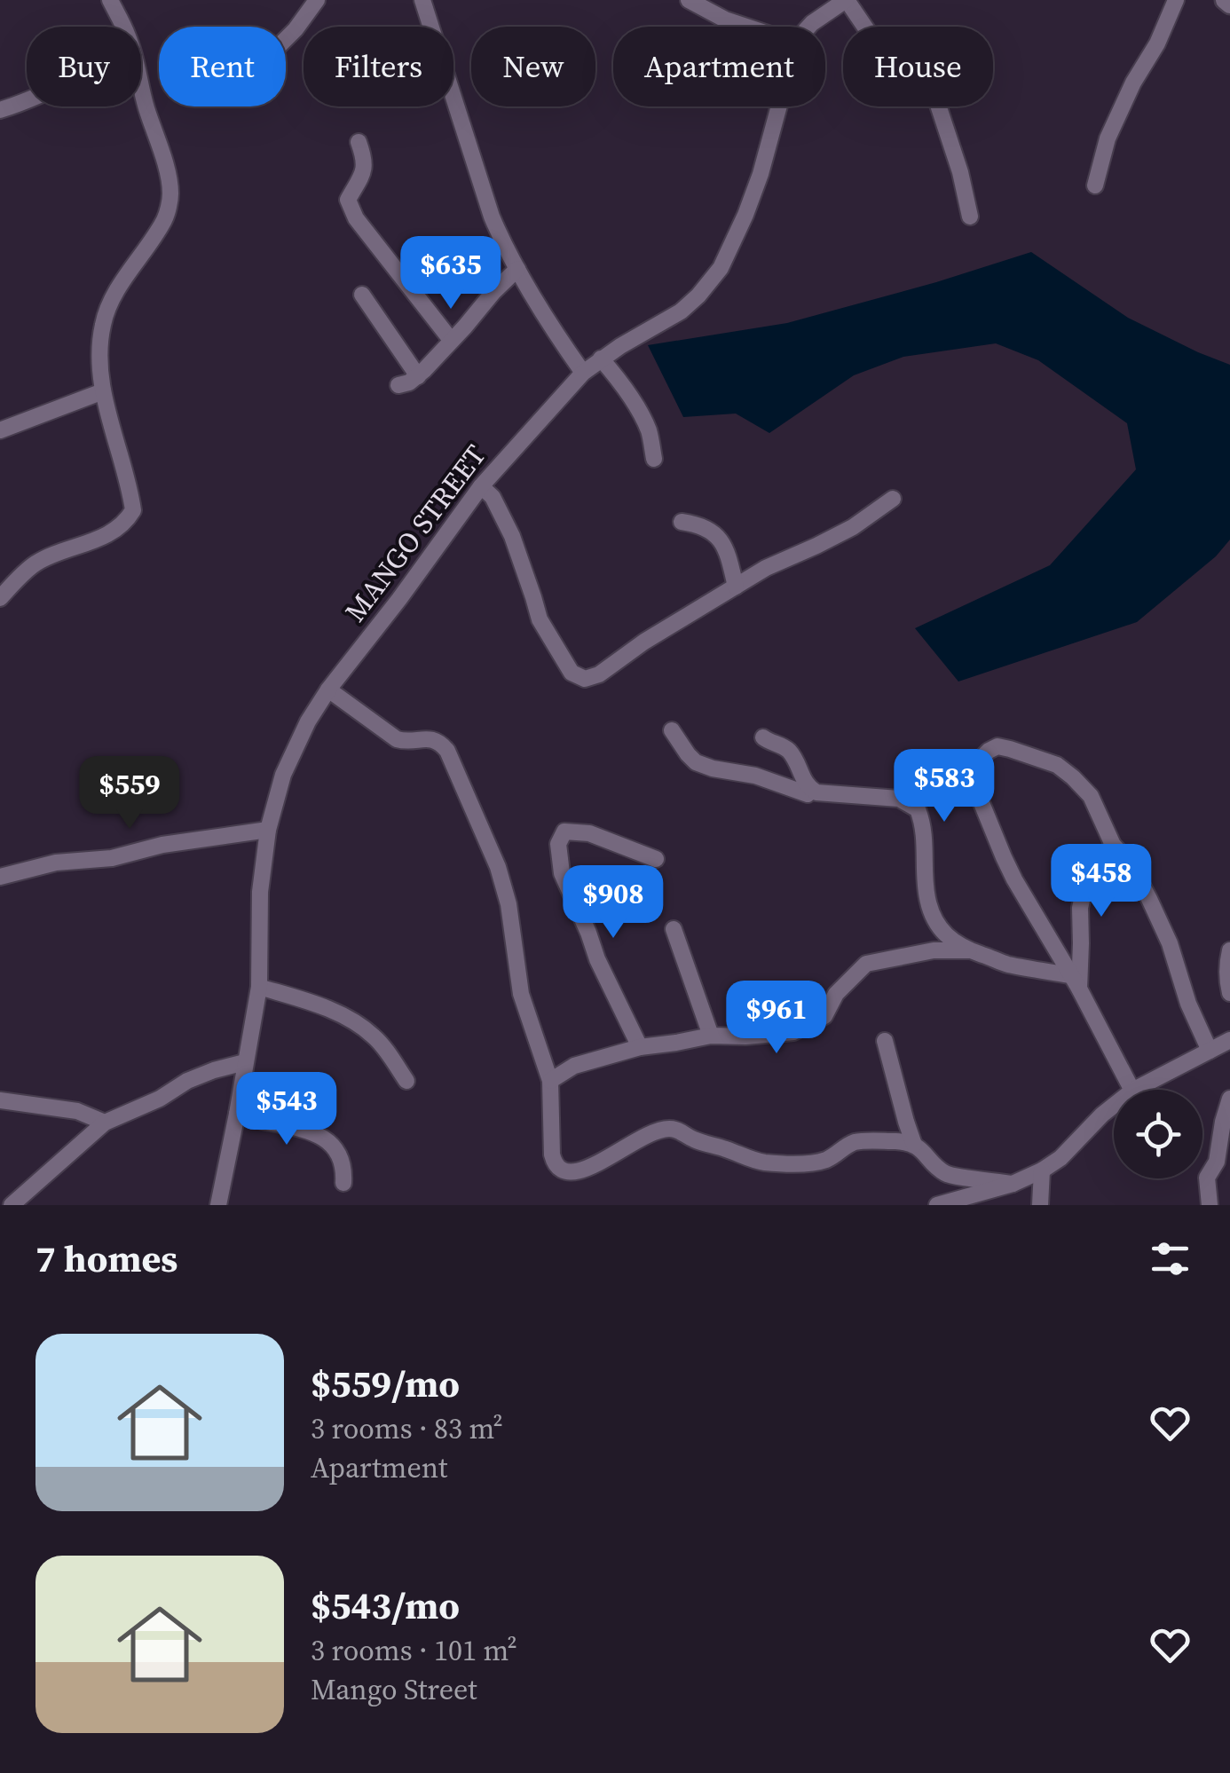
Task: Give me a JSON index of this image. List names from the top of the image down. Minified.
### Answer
{"streets":{"street":["MANGO STREET"]},"page":{"chip":["Buy","Rent","Filters","New","Apartment","House"],"price":["$635","$583","$559","$458","$908","$961","$543"],"heading":"7 homes","list":[{"name":"$559/mo","note":"3 rooms · 83 m² · Apartment"},{"name":"$543/mo","note":"3 rooms · 101 m² · Mango Street"}]}}
